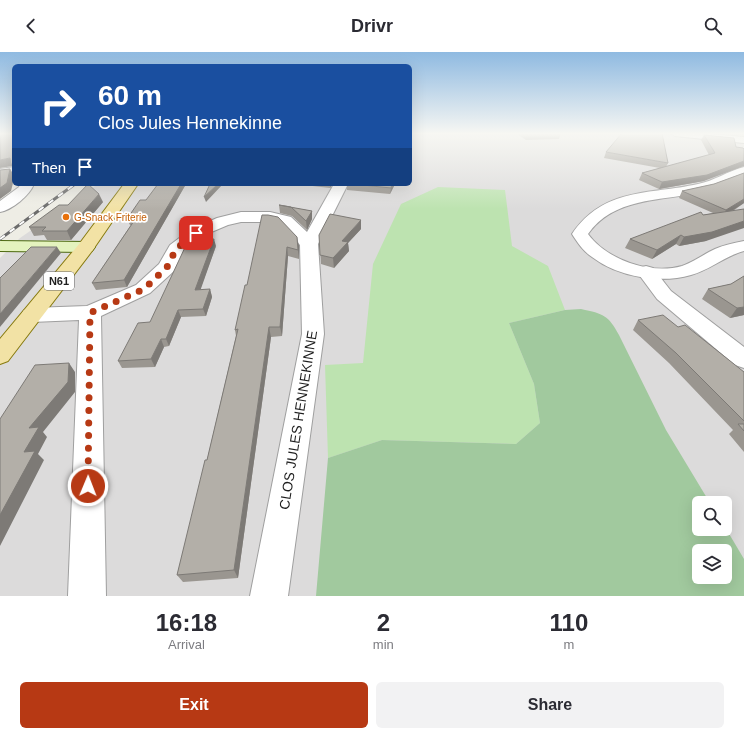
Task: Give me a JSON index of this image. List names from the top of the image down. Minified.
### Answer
{"streets":{"main road":["N61"],"street":["CLOS JULES HENNEKINNE"]},"places":["G-Snack Friterie"],"page":{"header":"Drivr","turn":["60 m","Clos Jules Hennekinne"],"then":"Then","eta":["16:18","Arrival","2","min","110","m"],"buttons":["Exit","Share"]}}
